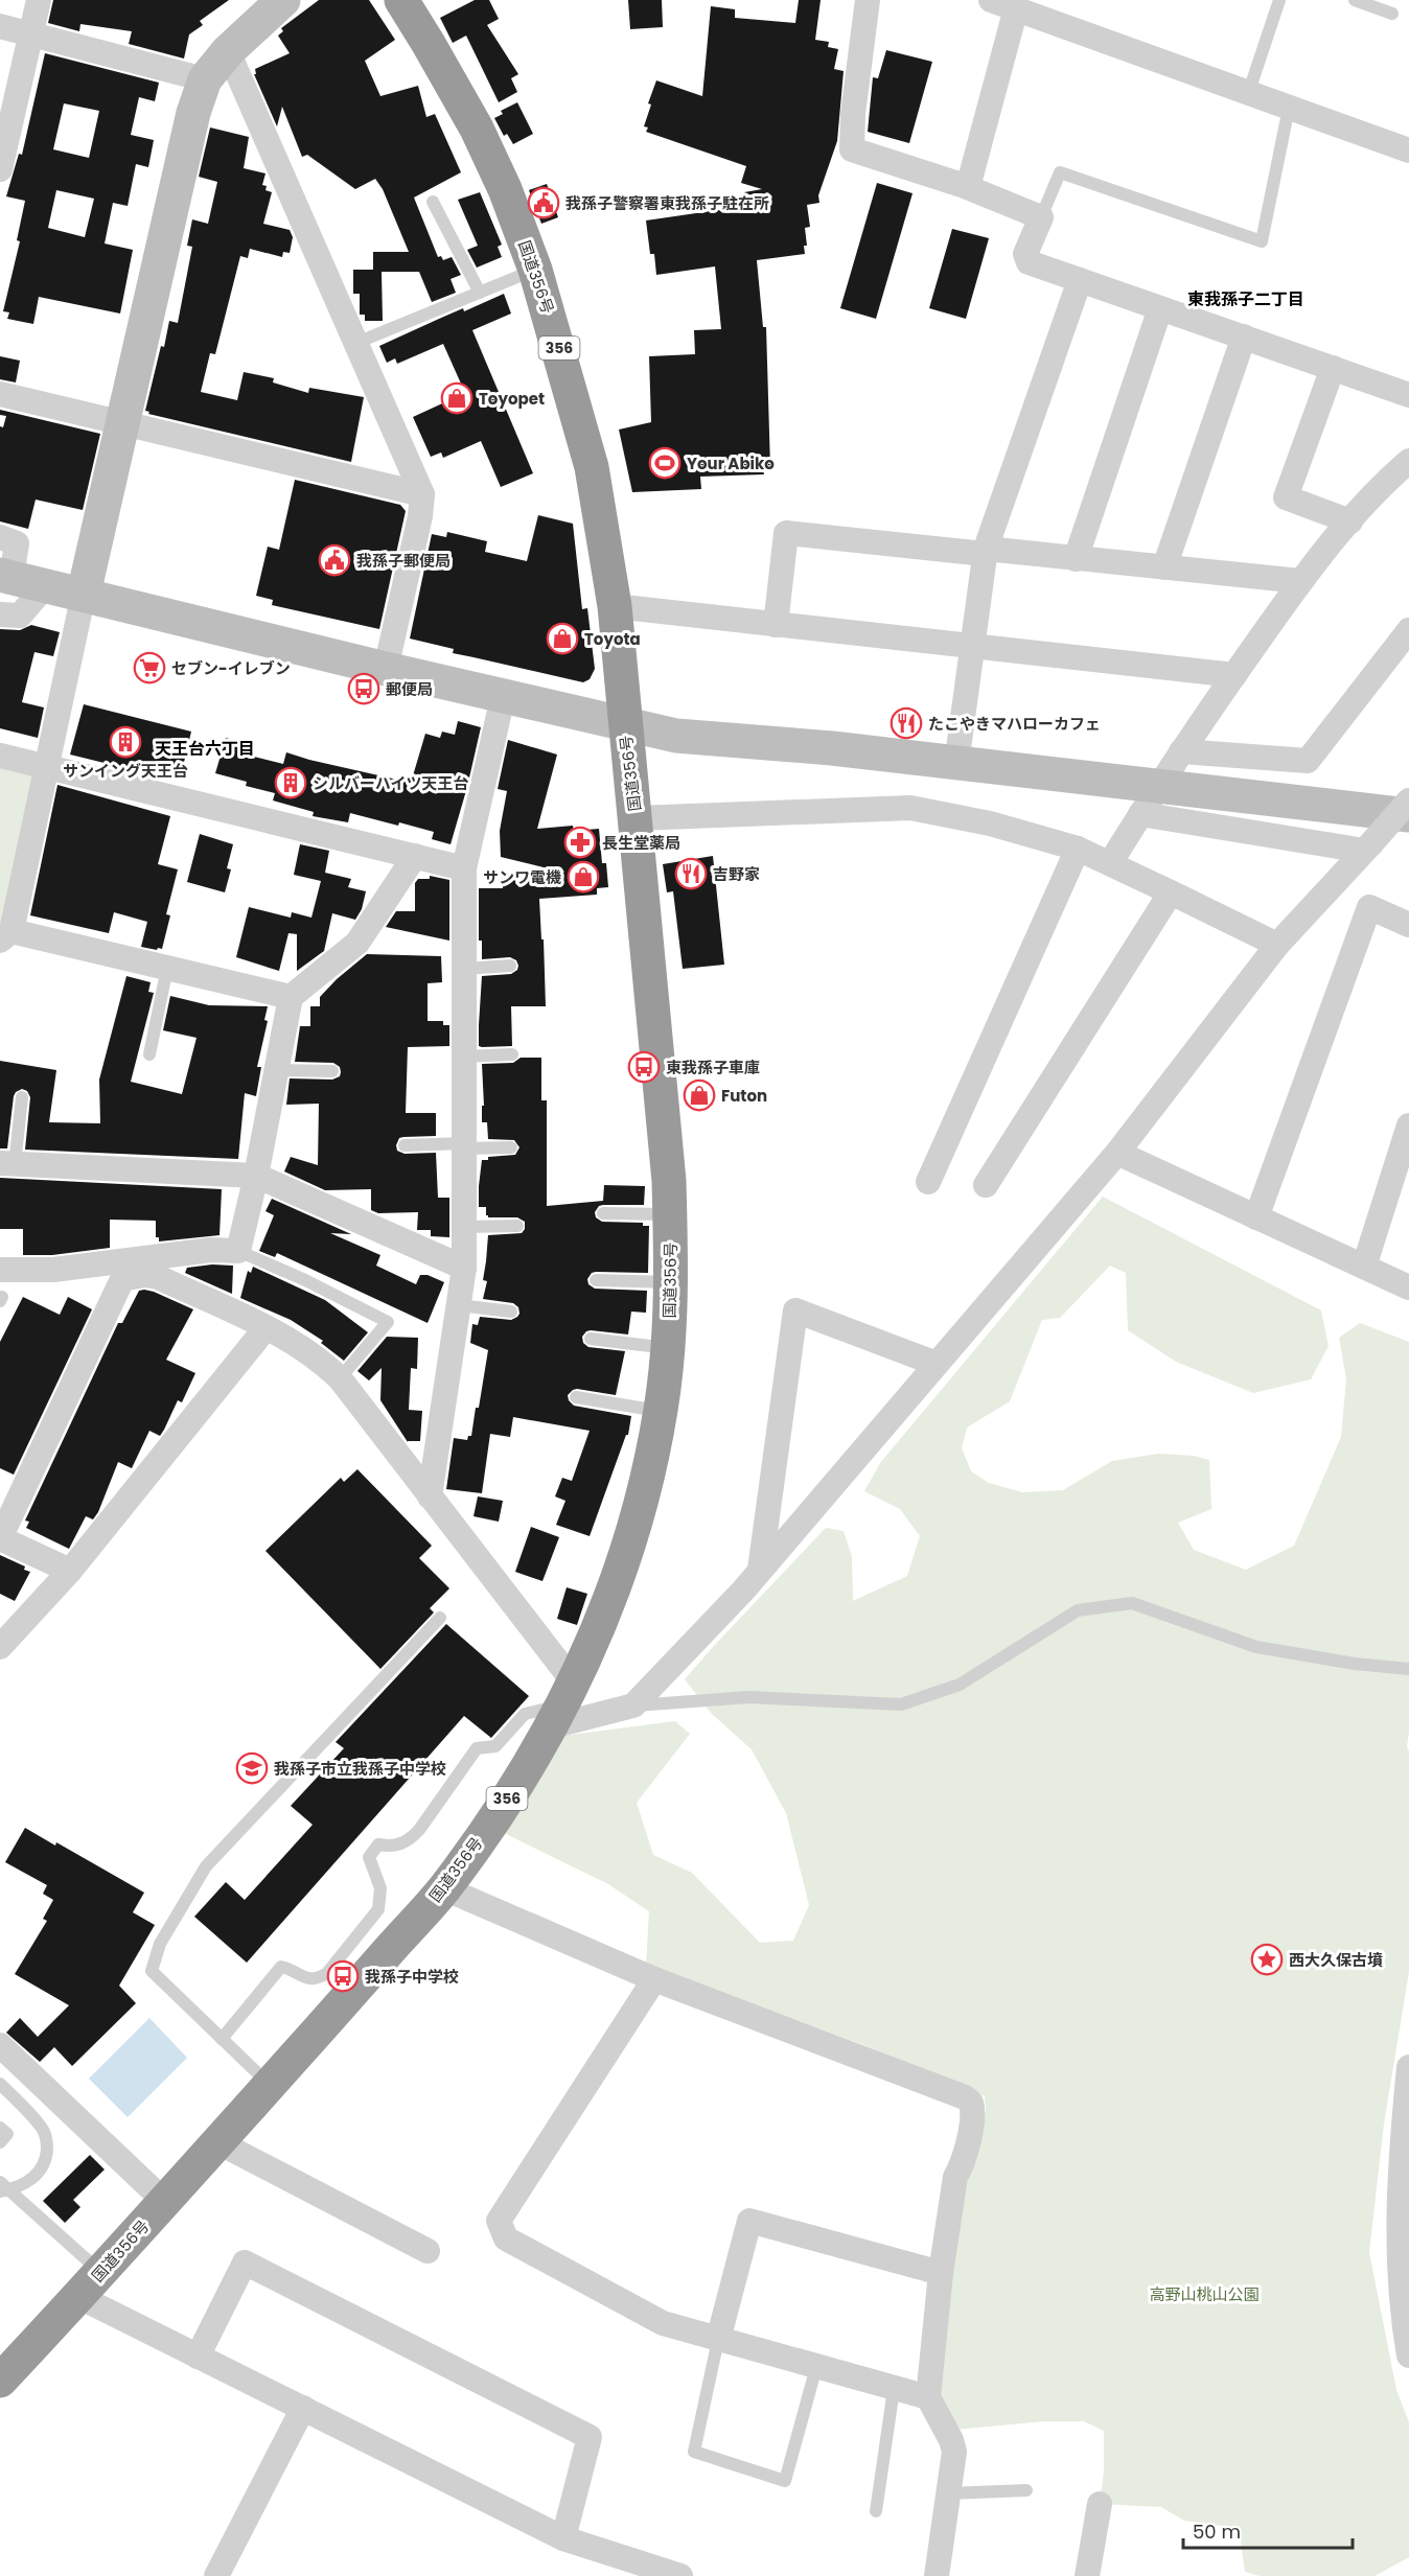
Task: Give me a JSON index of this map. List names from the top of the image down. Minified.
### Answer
{"streets":{"highway":["国道356号","356"]},"districts":["東我孫子二丁目","天王台六丁目"],"parks":["高野山桃山公園"],"places":{"public building":["我孫子警察署東我孫子駐在所","我孫子郵便局"],"shop":["Toyopet","Toyota","サンワ電機","Futon"],"sports":["Your Abiko"],"supermarket":["セブン-イレブン"],"bus stop":["郵便局","東我孫子車庫","我孫子中学校"],"restaurant":["たこやきマハローカフェ","吉野家"],"building":["サンイング天王台","シルバーハイツ天王台"],"pharmacy":["長生堂薬局"],"school or university":["我孫子市立我孫子中学校"],"place":["西大久保古墳"]},"scale_bar":"50 m"}
